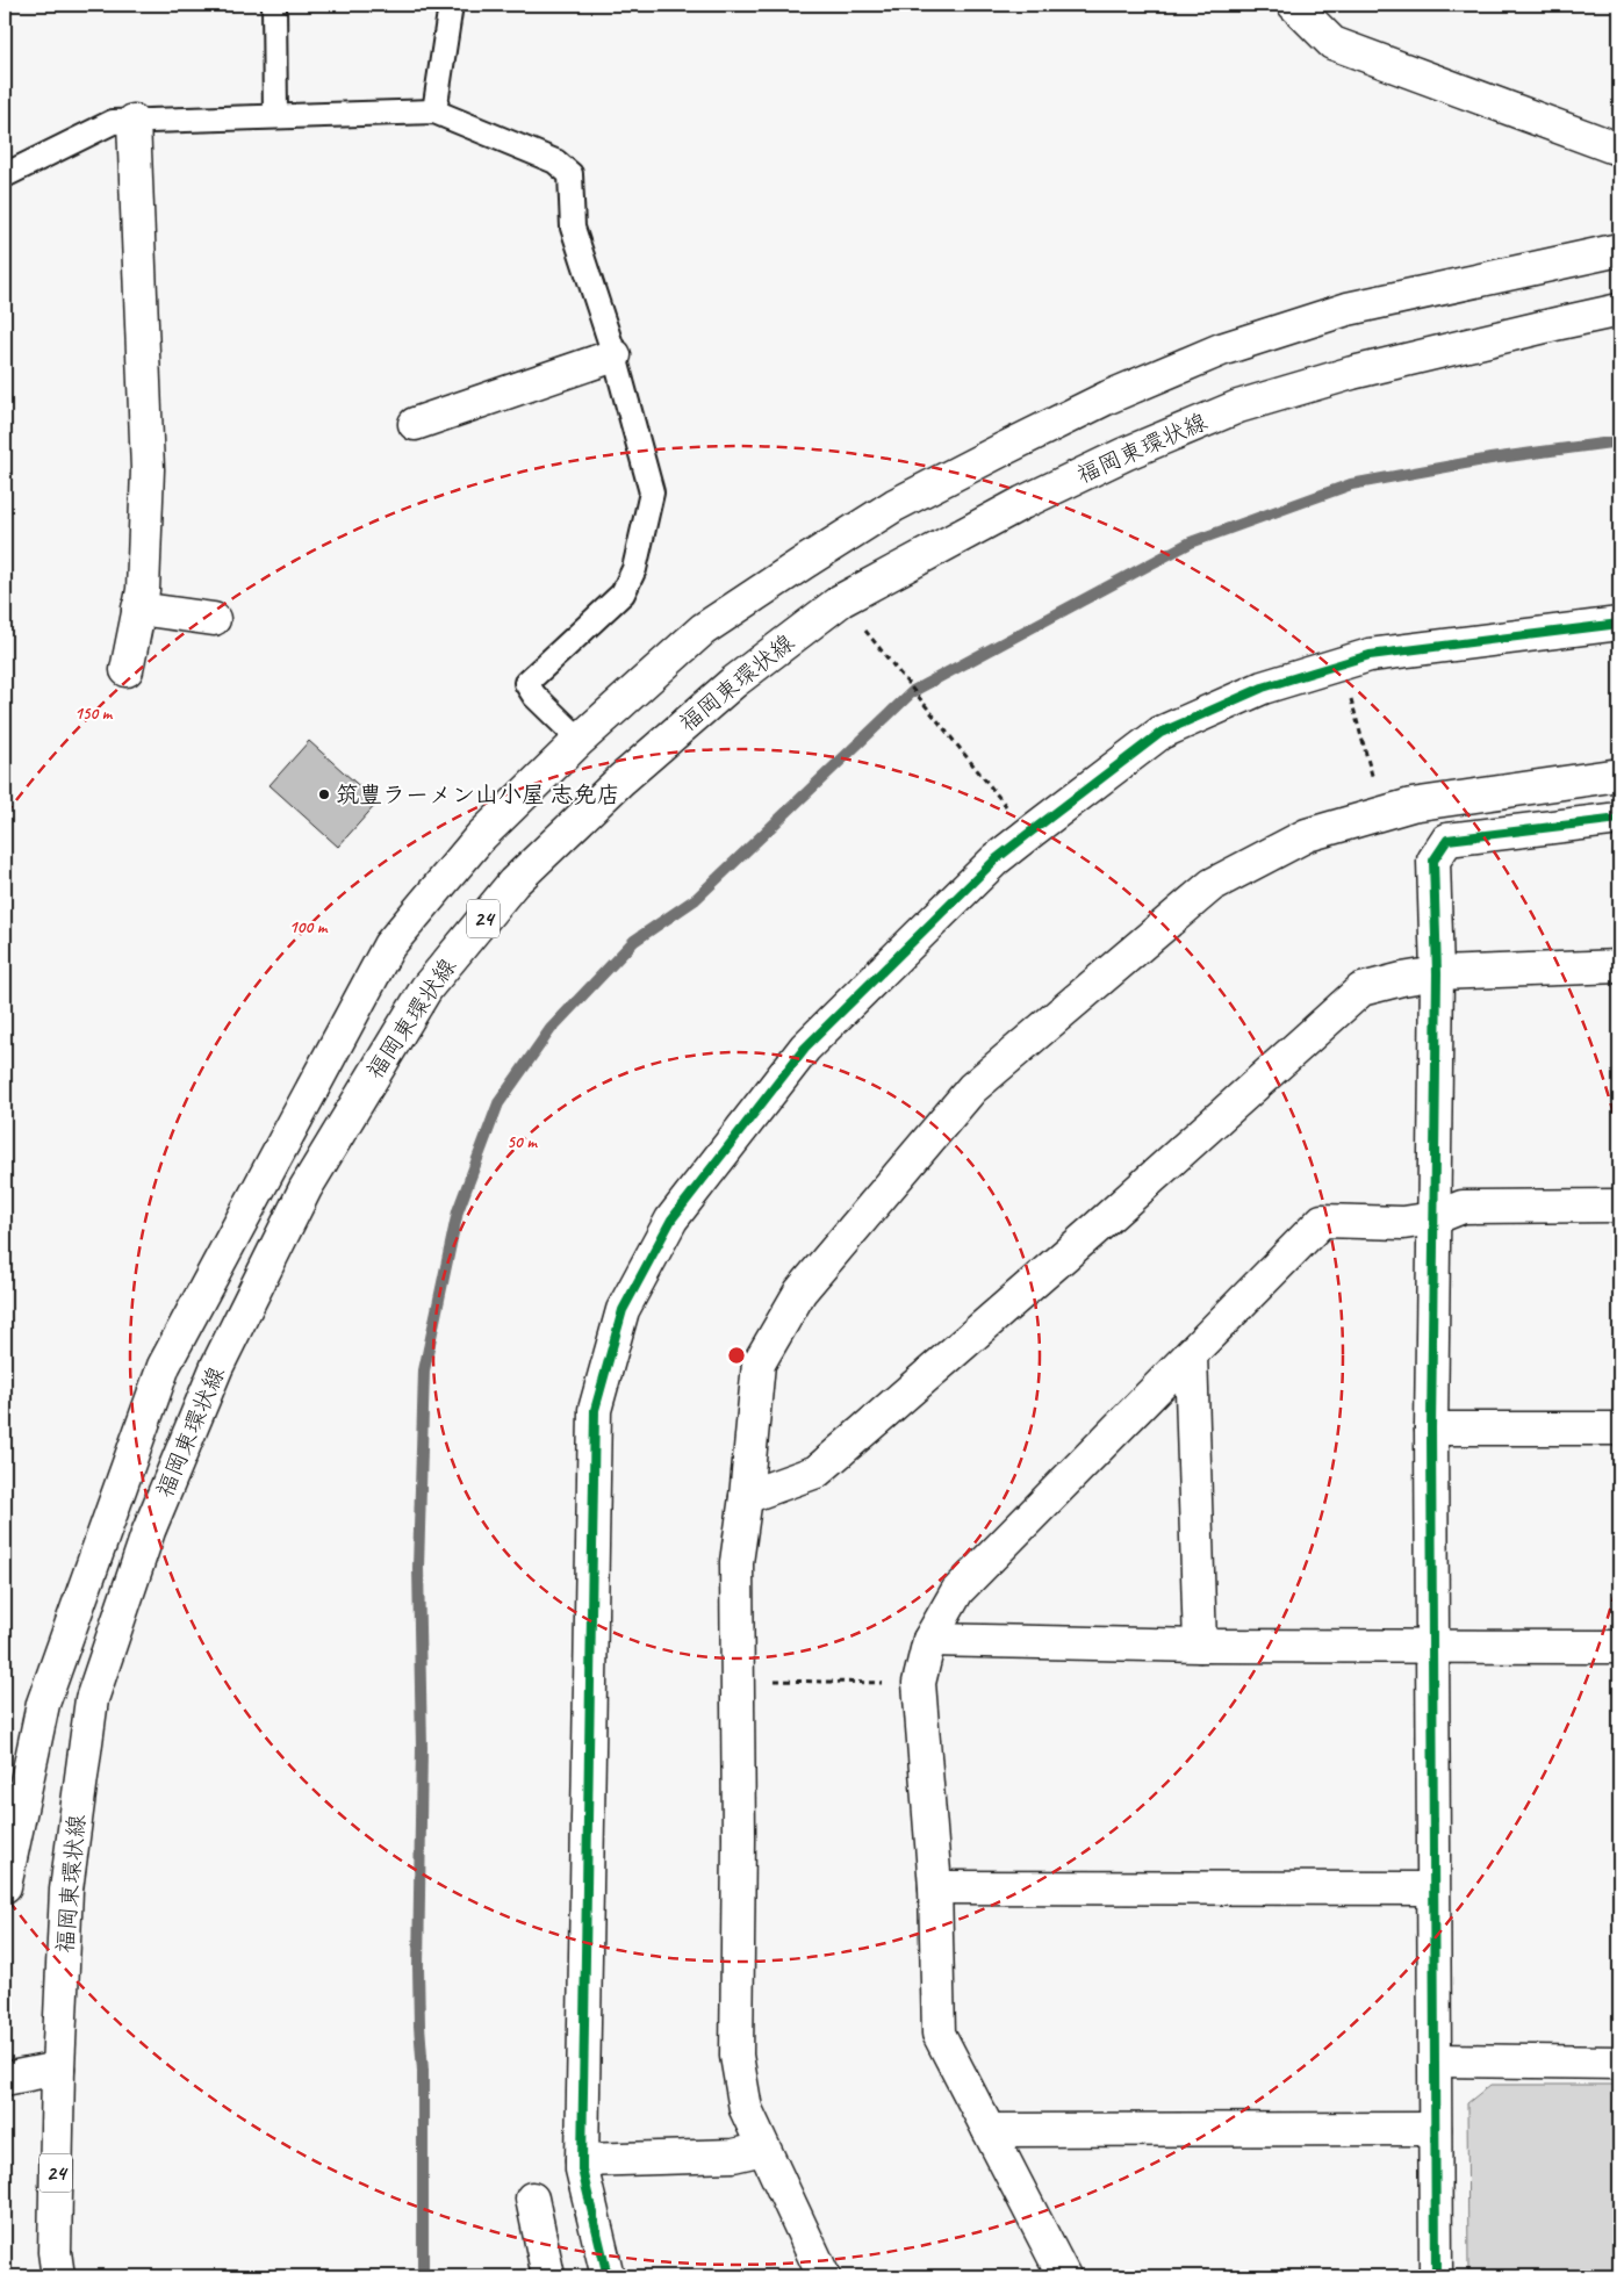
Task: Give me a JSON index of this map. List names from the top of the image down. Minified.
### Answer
{"streets":{"street":["福岡東環状線","24"]},"places":["筑豊ラーメン山小屋 志免店"],"rings":["150 m","100 m","50 m"]}
